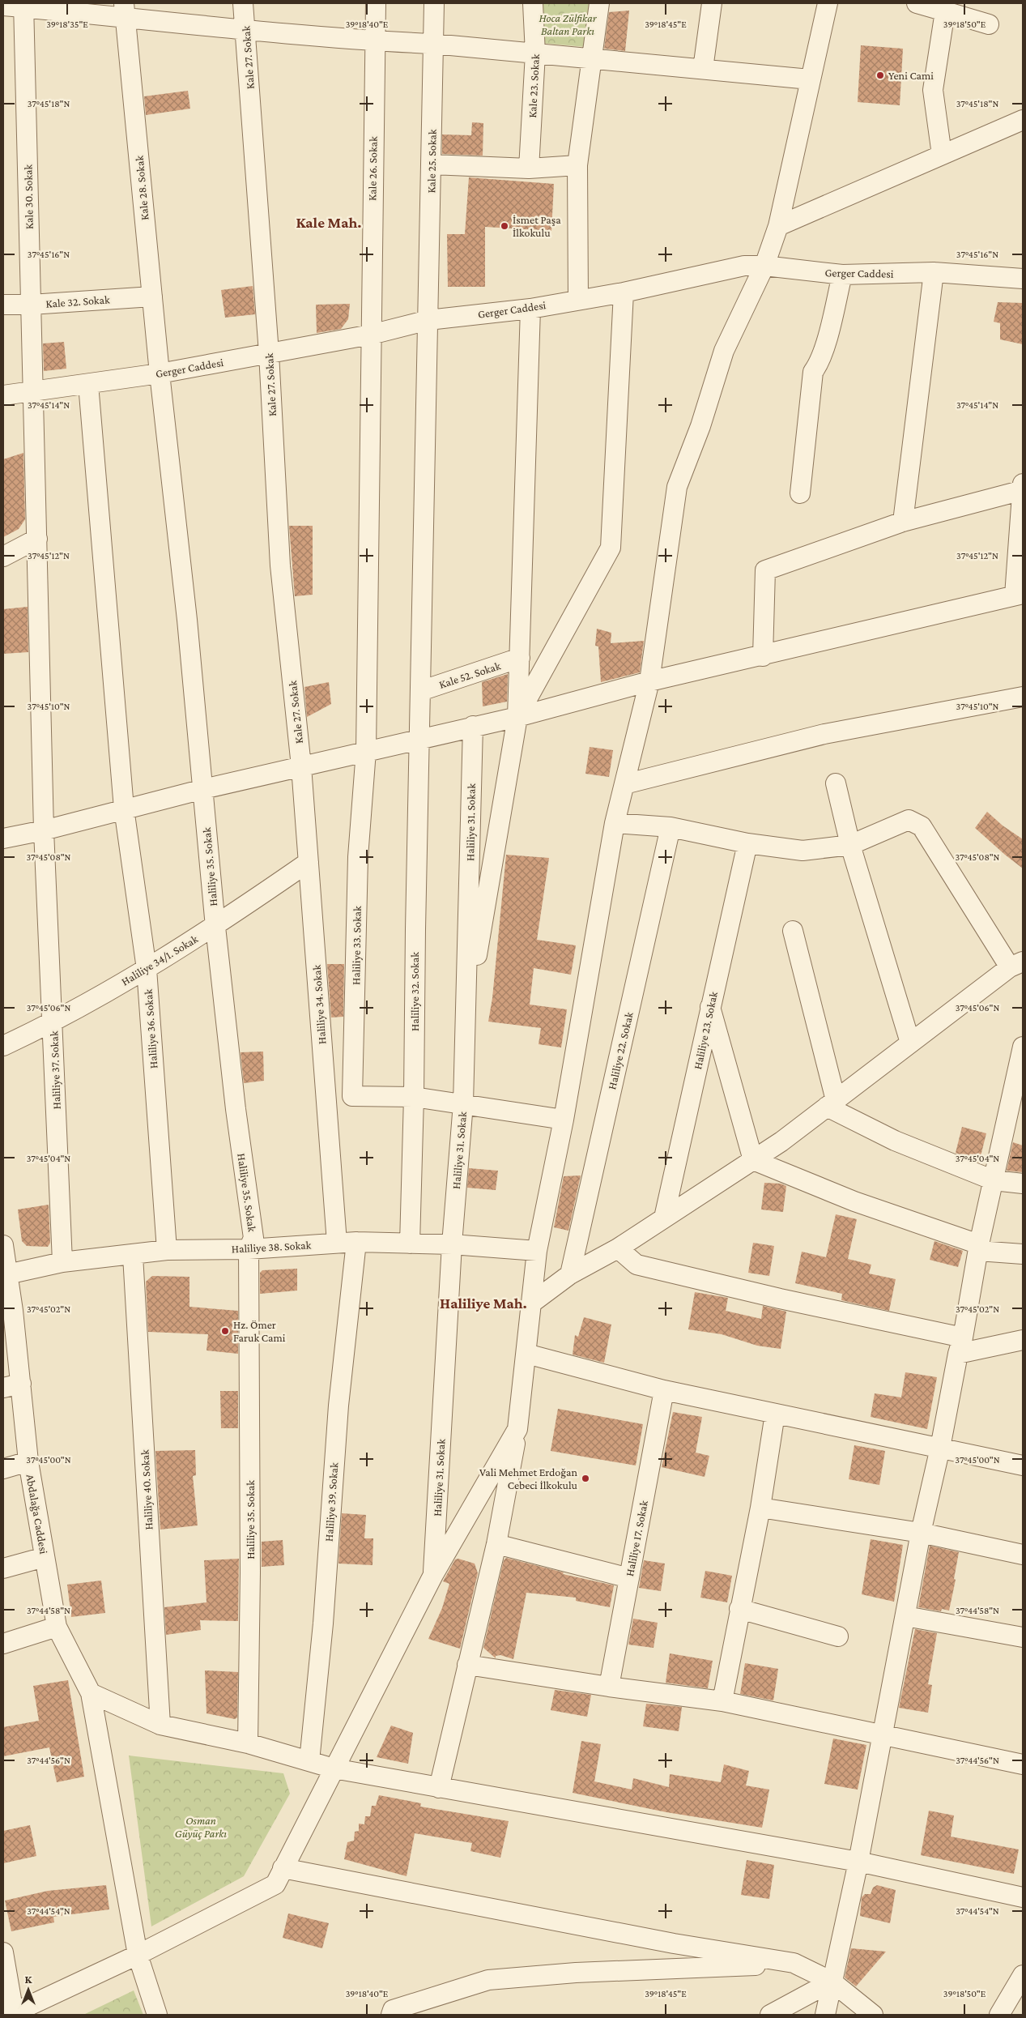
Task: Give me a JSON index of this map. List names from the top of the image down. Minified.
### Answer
{"streets":{"street":["Kale 27. Sokak","Kale 23. Sokak","Kale 25. Sokak","Kale 26. Sokak","Kale 28. Sokak","Kale 30. Sokak","Gerger Caddesi","Kale 32. Sokak","Kale 52. Sokak","Haliliye 31. Sokak","Haliliye 35. Sokak","Haliliye 33. Sokak","Haliliye 34/1. Sokak","Haliliye 32. Sokak","Haliliye 34. Sokak","Haliliye 36. Sokak","Haliliye 23. Sokak","Haliliye 22. Sokak","Haliliye 37. Sokak","Haliliye 38. Sokak","Haliliye 40. Sokak","Haliliye 39. Sokak","Abdalağa Caddesi","Haliliye 17. Sokak"]},"crossings":[["Kale 27. Sokak","Gerger Caddesi"],["Kale 27. Sokak","Haliliye 34. Sokak"],["Kale 25. Sokak","Gerger Caddesi"],["Kale 25. Sokak","Kale 52. Sokak"],["Kale 25. Sokak","Haliliye 32. Sokak"],["Kale 26. Sokak","Gerger Caddesi"],["Kale 26. Sokak","Haliliye 33. Sokak"],["Kale 28. Sokak","Gerger Caddesi"],["Kale 28. Sokak","Kale 32. Sokak"],["Kale 28. Sokak","Haliliye 35. Sokak"],["Kale 30. Sokak","Gerger Caddesi"],["Kale 30. Sokak","Kale 32. Sokak"],["Kale 30. Sokak","Haliliye 37. Sokak"],["Gerger Caddesi","Haliliye 35. Sokak"],["Gerger Caddesi","Haliliye 36. Sokak"],["Kale 52. Sokak","Haliliye 32. Sokak"],["Haliliye 31. Sokak","Haliliye 38. Sokak"],["Haliliye 35. Sokak","Haliliye 34/1. Sokak"],["Haliliye 35. Sokak","Haliliye 38. Sokak"],["Haliliye 34/1. Sokak","Haliliye 34. Sokak"],["Haliliye 34/1. Sokak","Haliliye 36. Sokak"],["Haliliye 34/1. Sokak","Haliliye 37. Sokak"],["Haliliye 32. Sokak","Haliliye 38. Sokak"],["Haliliye 34. Sokak","Haliliye 38. Sokak"],["Haliliye 36. Sokak","Haliliye 38. Sokak"],["Haliliye 37. Sokak","Haliliye 38. Sokak"],["Haliliye 38. Sokak","Haliliye 40. Sokak"],["Haliliye 38. Sokak","Haliliye 39. Sokak"],["Haliliye 38. Sokak","Abdalağa Caddesi"]],"districts":["Kale Mah.","Haliliye Mah."],"parks":["Hoca Zülfikar Baltan Parkı","Osman Güyüç Parkı"],"places":["Yeni Cami","İsmet Paşa İlkokulu","Hz. Ömer Faruk Cami","Vali Mehmet Erdoğan Cebeci İlkokulu"],"north":"top","coordinates":["39°18'35\"E","39°18'40\"E","39°18'45\"E","39°18'50\"E","37°45'18\"N","37°45'16\"N","37°45'14\"N","37°45'12\"N","37°45'10\"N","37°45'08\"N","37°45'06\"N","37°45'04\"N","37°45'02\"N","37°45'00\"N","37°44'58\"N","37°44'56\"N","37°44'54\"N"]}
